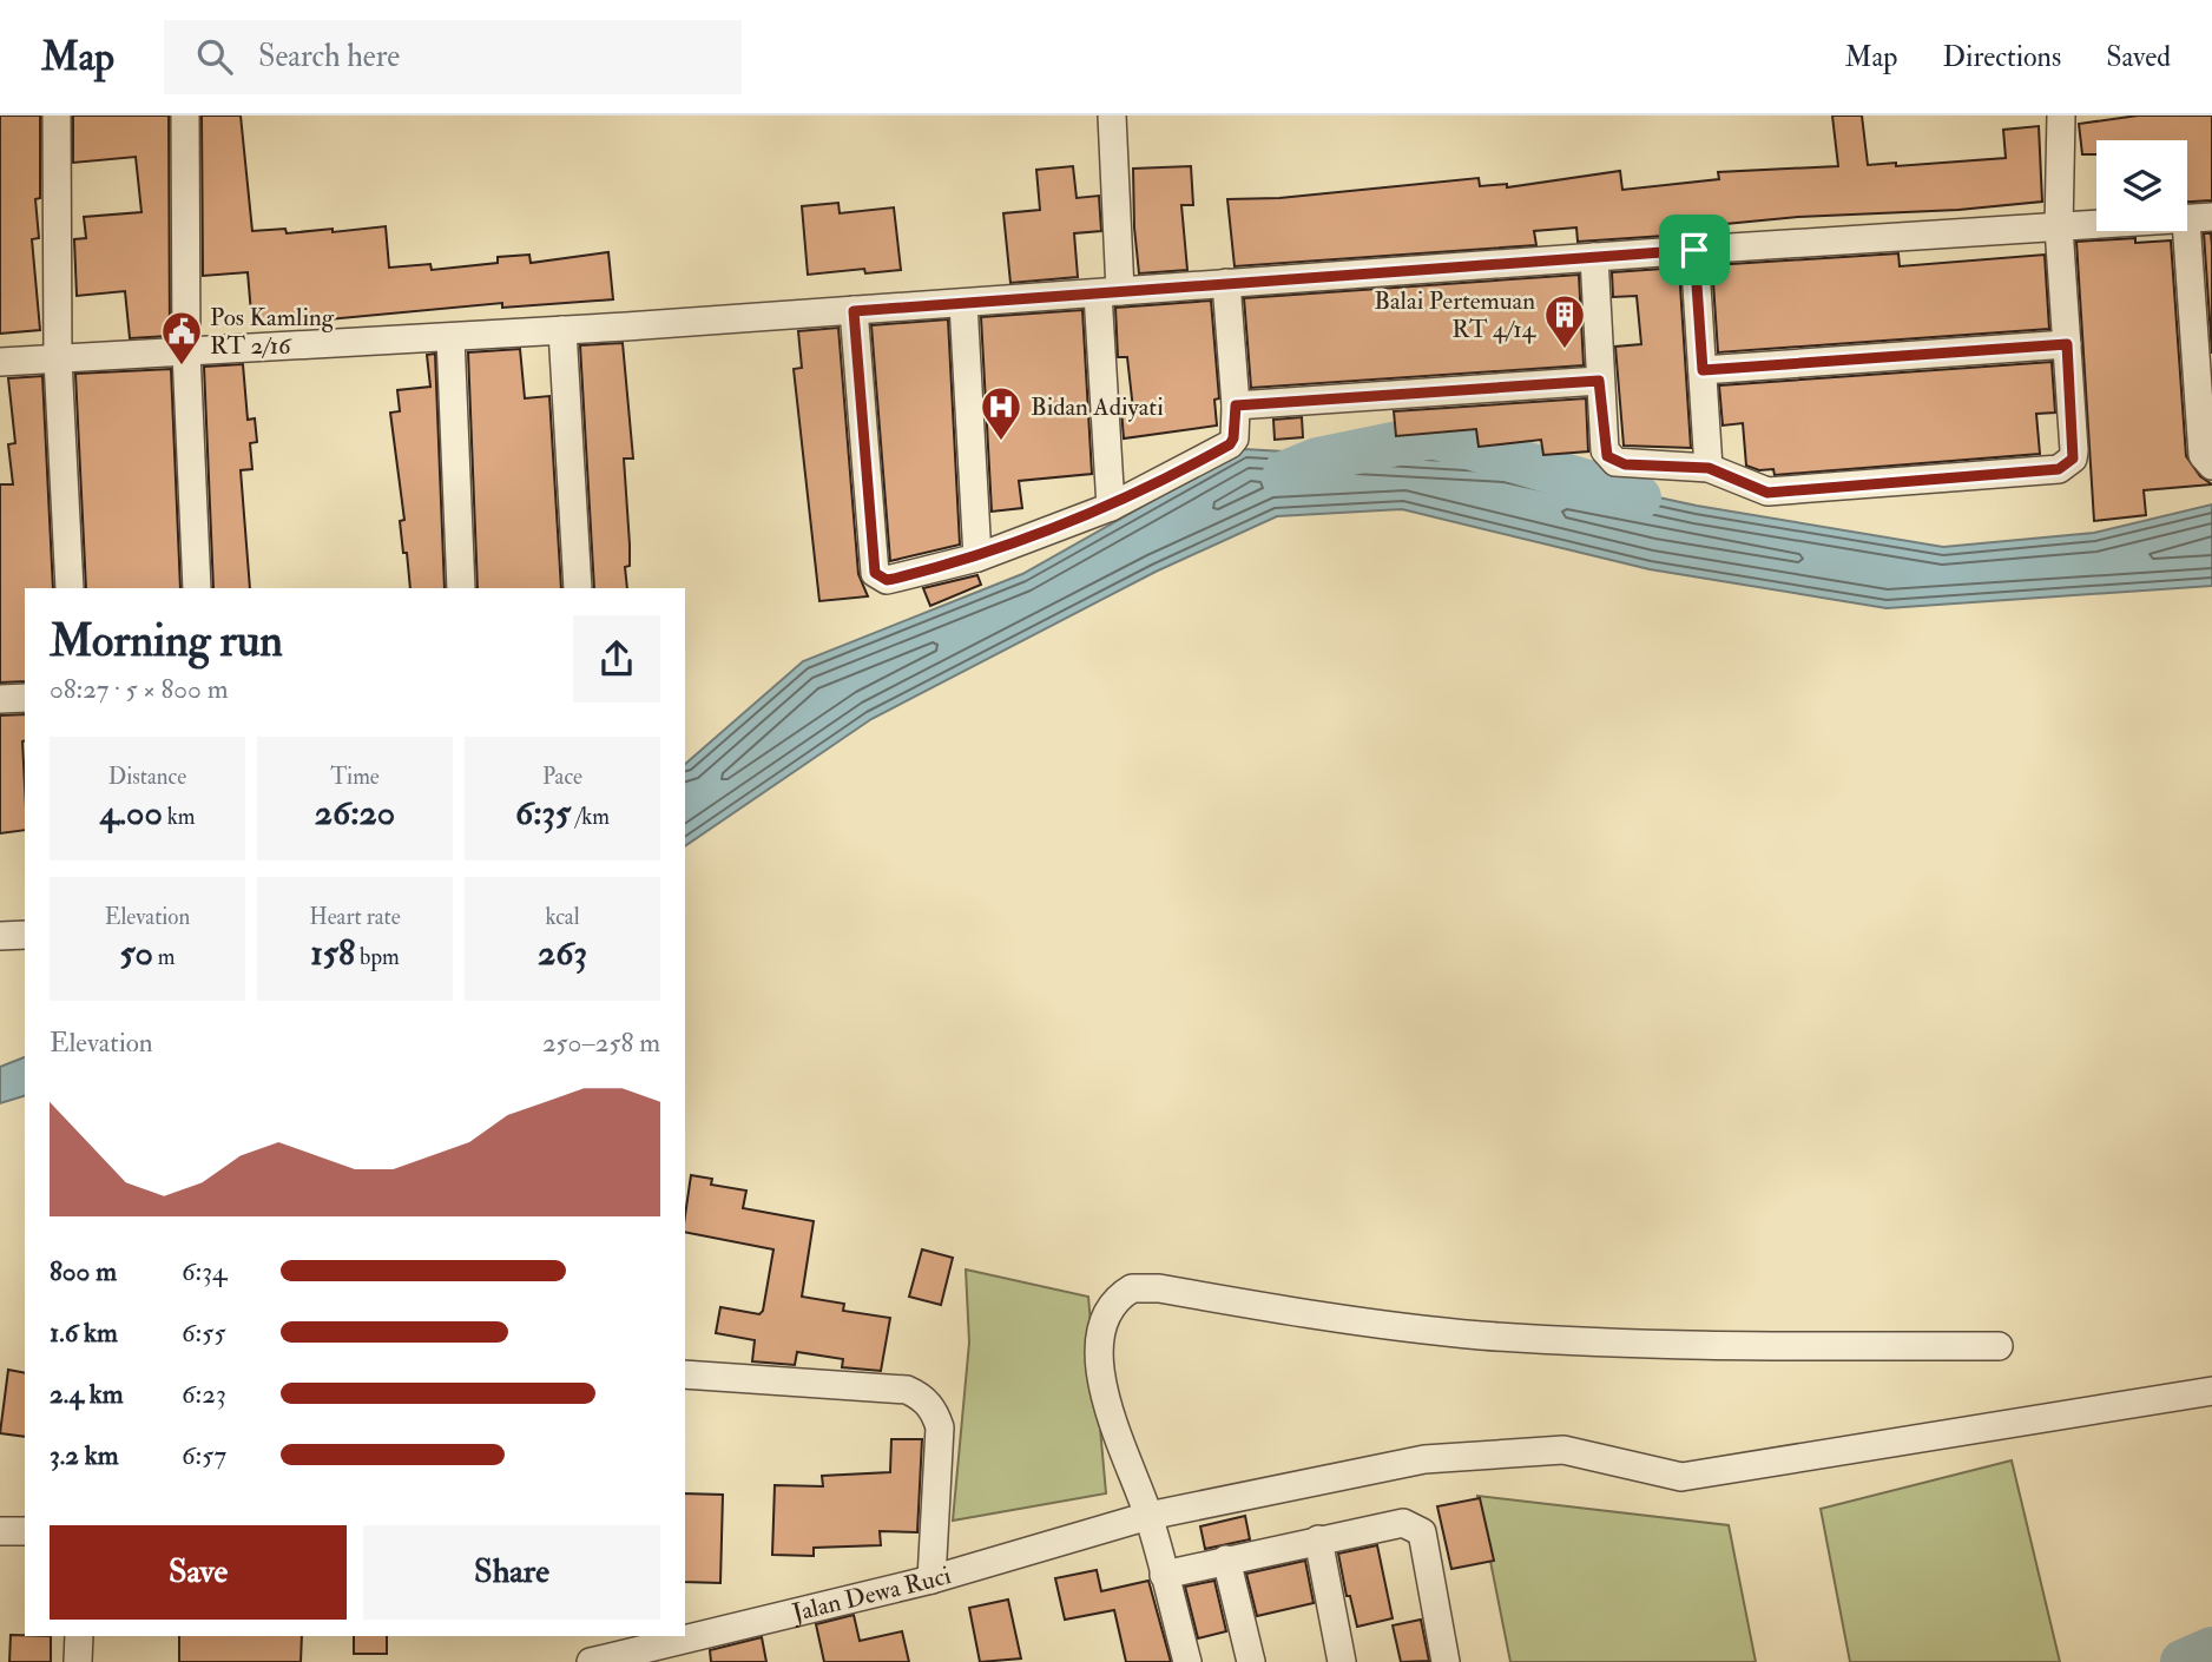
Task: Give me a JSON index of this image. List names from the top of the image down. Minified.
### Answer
{"streets":{"street":["Jalan Dewa Ruci"]},"places":{"building":["Balai Pertemuan RT 4/14"],"public building":["Pos Kamling RT 2/16"],"hospital":["Bidan Adiyati"]},"page":{"header":"Map","search":"Search here","nav":["Map","Directions","Saved"],"heading":["Morning run","08:27 · 5 × 800 m"],"stats":[["Distance","4.00 km"],["Time","26:20"],["Pace","6:35 /km"],["Elevation","50 m"],["Heart rate","158 bpm"],["kcal","263"]],"chart":["Elevation","250–258 m"],"list":[{"name":"800 m","note":"6:34"},{"name":"1.6 km","note":"6:55"},{"name":"2.4 km","note":"6:23"},{"name":"3.2 km","note":"6:57"}],"buttons":["Save","Share"]}}
